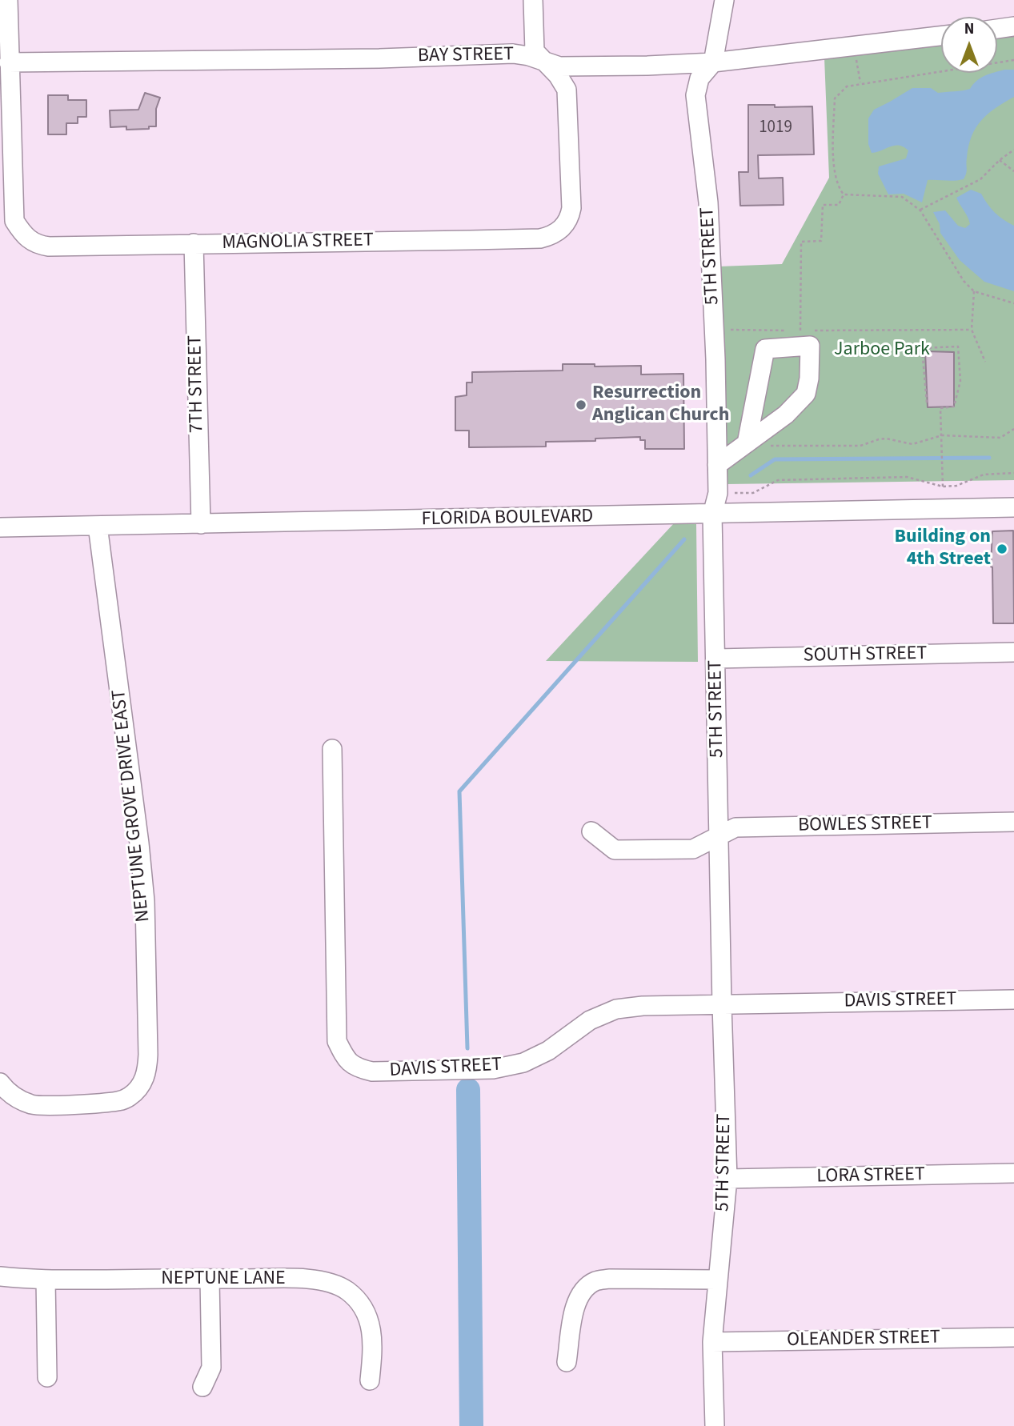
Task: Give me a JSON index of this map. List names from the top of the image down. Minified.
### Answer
{"streets":{"street":["BAY STREET","MAGNOLIA STREET","5TH STREET","7TH STREET","FLORIDA BOULEVARD","SOUTH STREET","NEPTUNE GROVE DRIVE EAST","BOWLES STREET","DAVIS STREET","LORA STREET","NEPTUNE LANE","OLEANDER STREET"]},"crossings":[["BAY STREET","MAGNOLIA STREET"],["BAY STREET","5TH STREET"],["MAGNOLIA STREET","7TH STREET"],["5TH STREET","FLORIDA BOULEVARD"],["5TH STREET","SOUTH STREET"],["5TH STREET","BOWLES STREET"],["5TH STREET","DAVIS STREET"],["5TH STREET","LORA STREET"],["5TH STREET","OLEANDER STREET"],["7TH STREET","FLORIDA BOULEVARD"],["FLORIDA BOULEVARD","NEPTUNE GROVE DRIVE EAST"]],"parks":["Jarboe Park"],"places":["Resurrection Anglican Church","Building on 4th Street"],"house_numbers":["1019"],"north":"top"}
